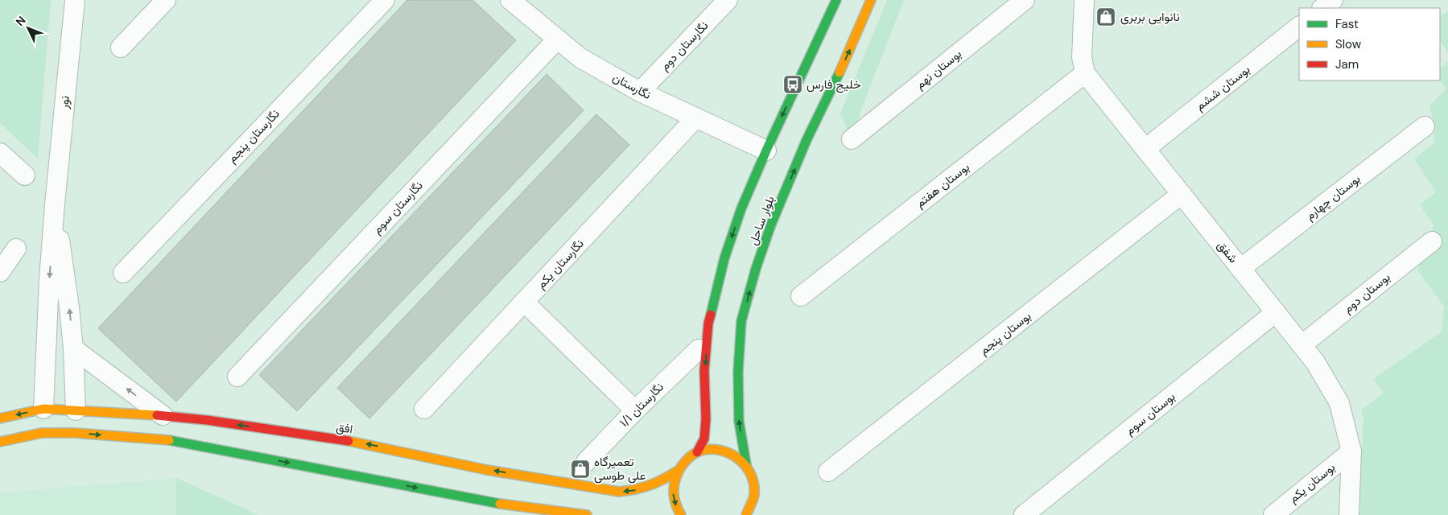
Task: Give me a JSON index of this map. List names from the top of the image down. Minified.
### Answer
{"streets":{"main road":["بلوار ساحل","افق"],"street":["نگارستان دوم","بوستان نهم","نگارستان","بوستان ششم","نور","نگارستان پنجم","بوستان هفتم","بوستان چهارم","نگارستان سوم","شفق","نگارستان یکم","بوستان دوم","بوستان پنجم","نگارستان ۱/۱","بوستان سوم","بوستان یکم"]},"crossings":[["نگارستان دوم","نگارستان"],["نگارستان","نگارستان سوم"],["نگارستان","بلوار ساحل"],["نگارستان","نگارستان یکم"],["بوستان ششم","شفق"],["بوستان هفتم","شفق"],["بوستان چهارم","شفق"],["شفق","بوستان دوم"],["شفق","بوستان پنجم"],["شفق","بوستان سوم"],["شفق","بوستان یکم"]],"places":{"shop":["نانوایی بربری","تعمیرگاه علی طوسی"],"bus stop":["خلیج فارس"]},"legend":["Fast","Slow","Jam"],"north":"top left"}
